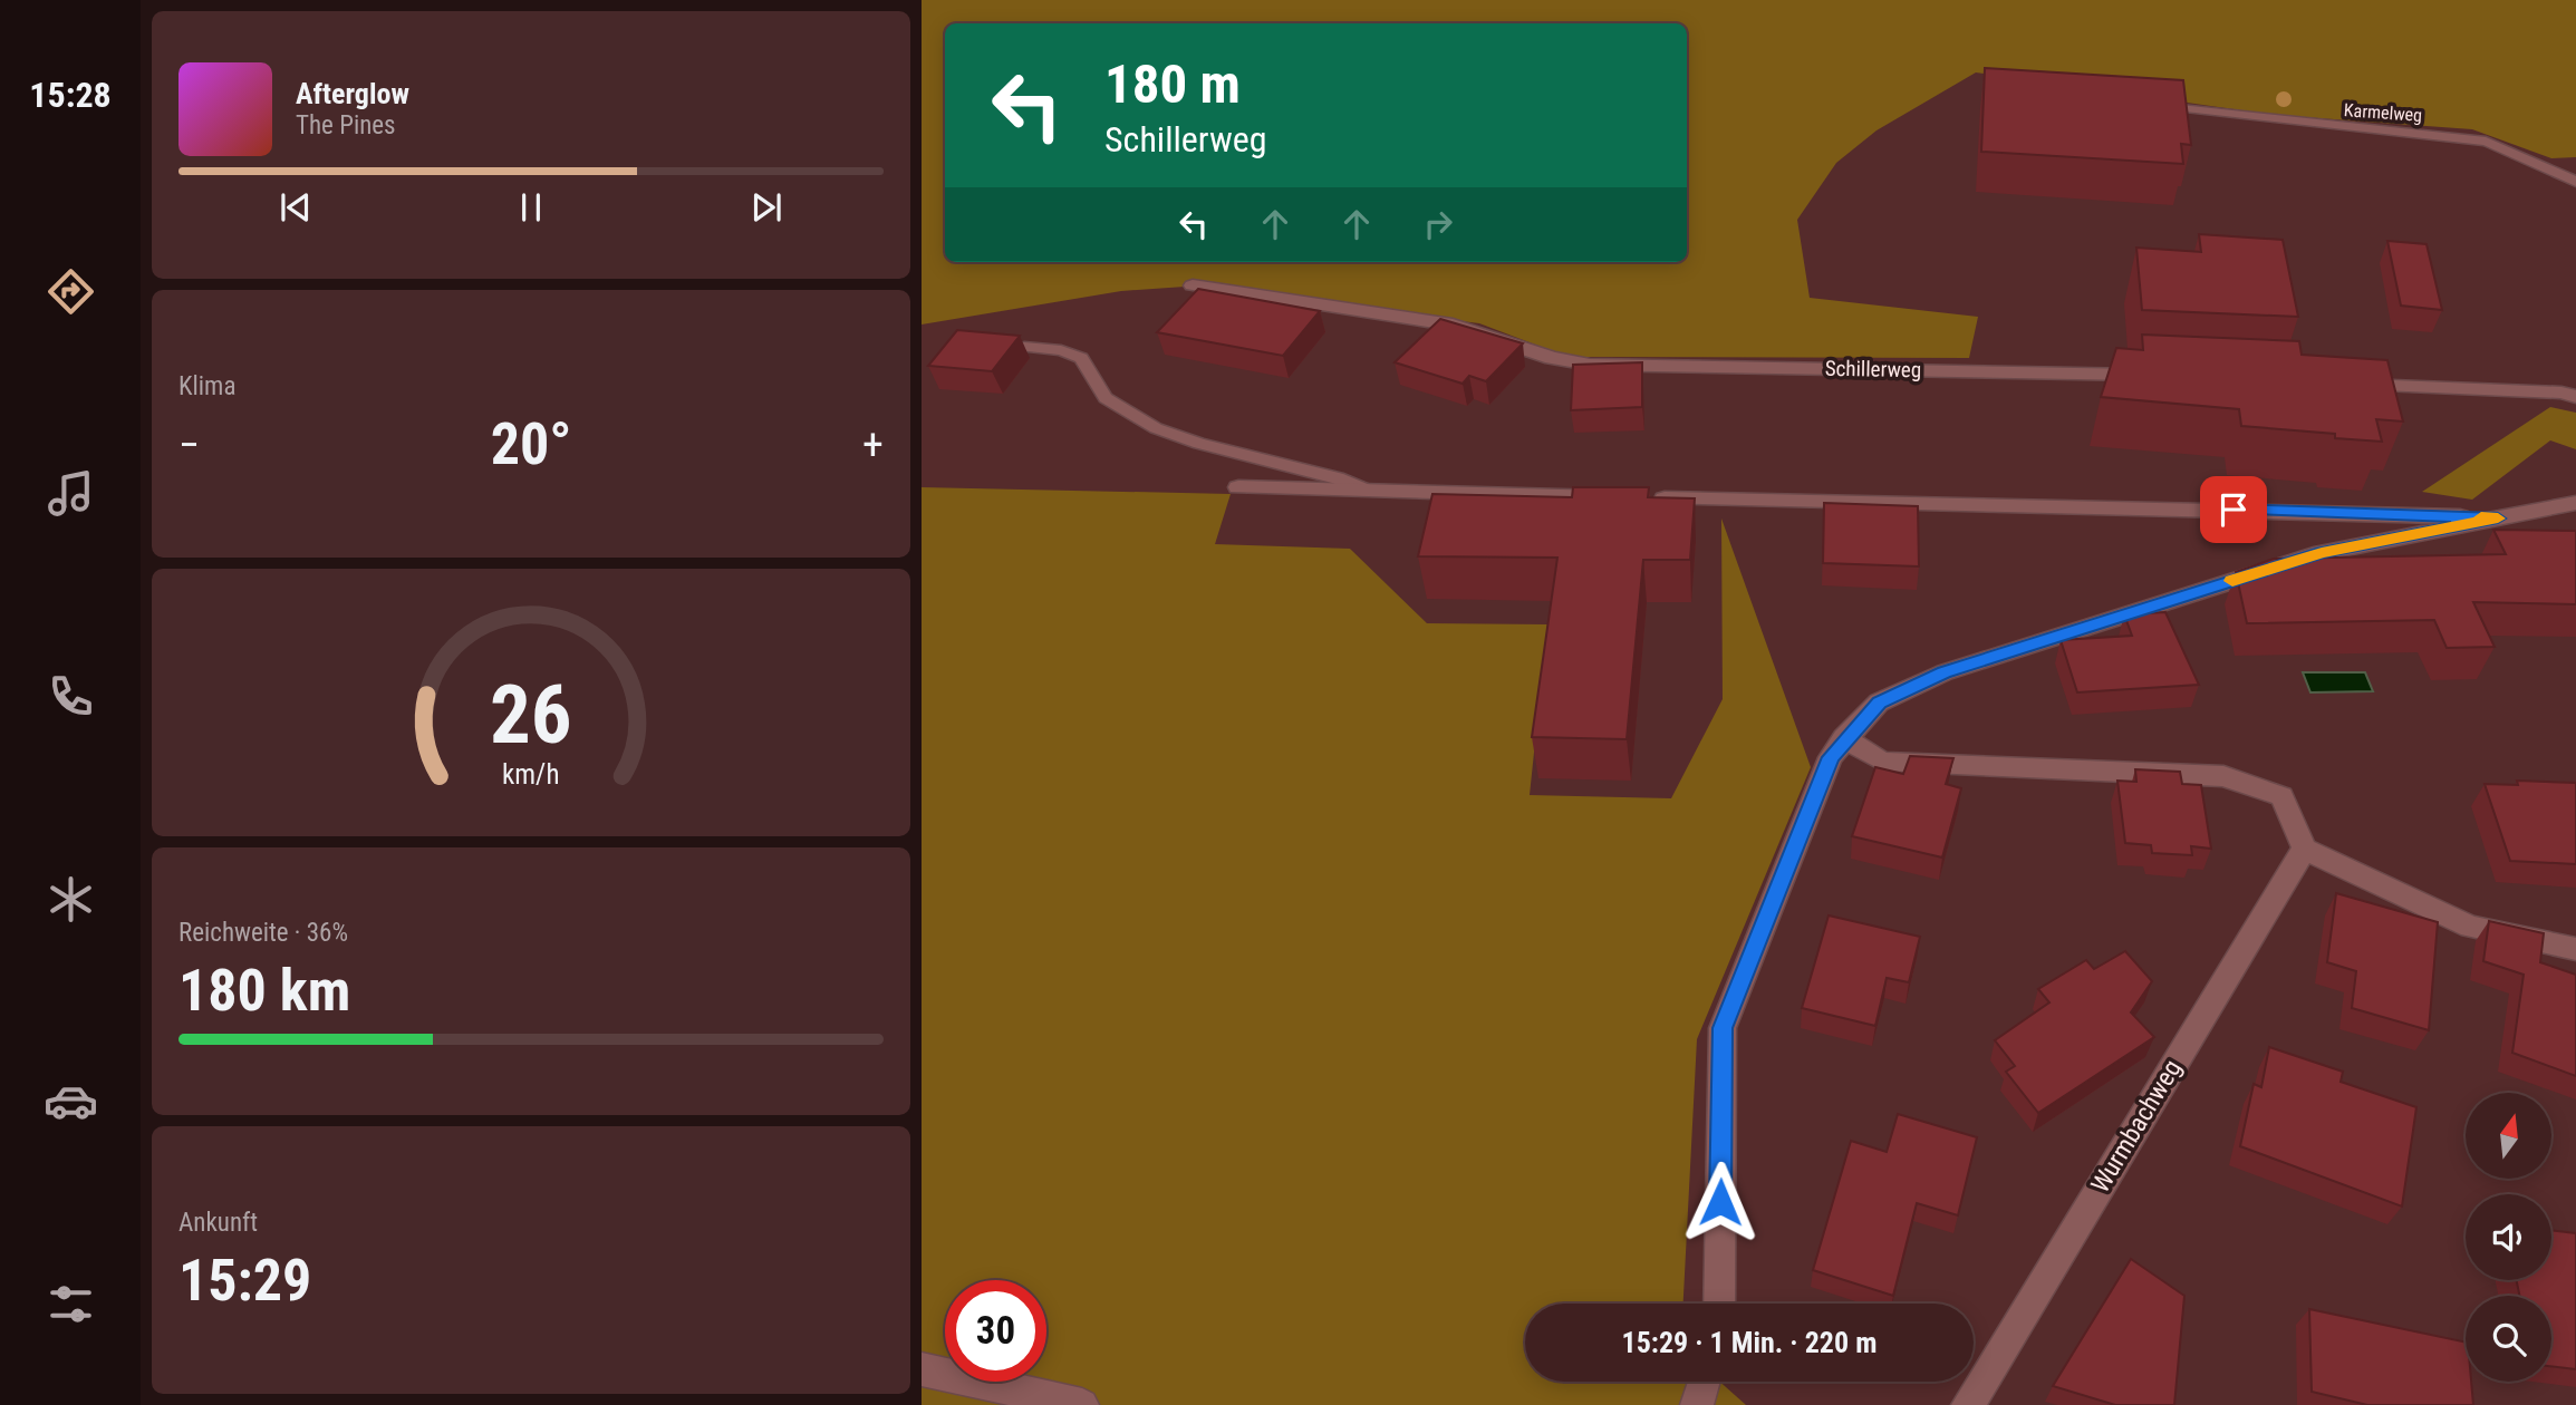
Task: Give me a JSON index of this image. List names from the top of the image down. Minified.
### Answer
{"streets":{"street":["Schillerweg","Wurmbachweg"],"lane":["Karmelweg"]},"north":"top","page":{"tabs":"15:28","turn":["180 m","Schillerweg"],"song":["Afterglow","The Pines"],"tile":["Klima",["Reichweite · 36%","180 km"],["Ankunft","15:29"]],"heat":["−","20°","+"],"limit":"30","trip":"15:29 · 1 Min. · 220 m","gauge":["26","km/h"]}}
